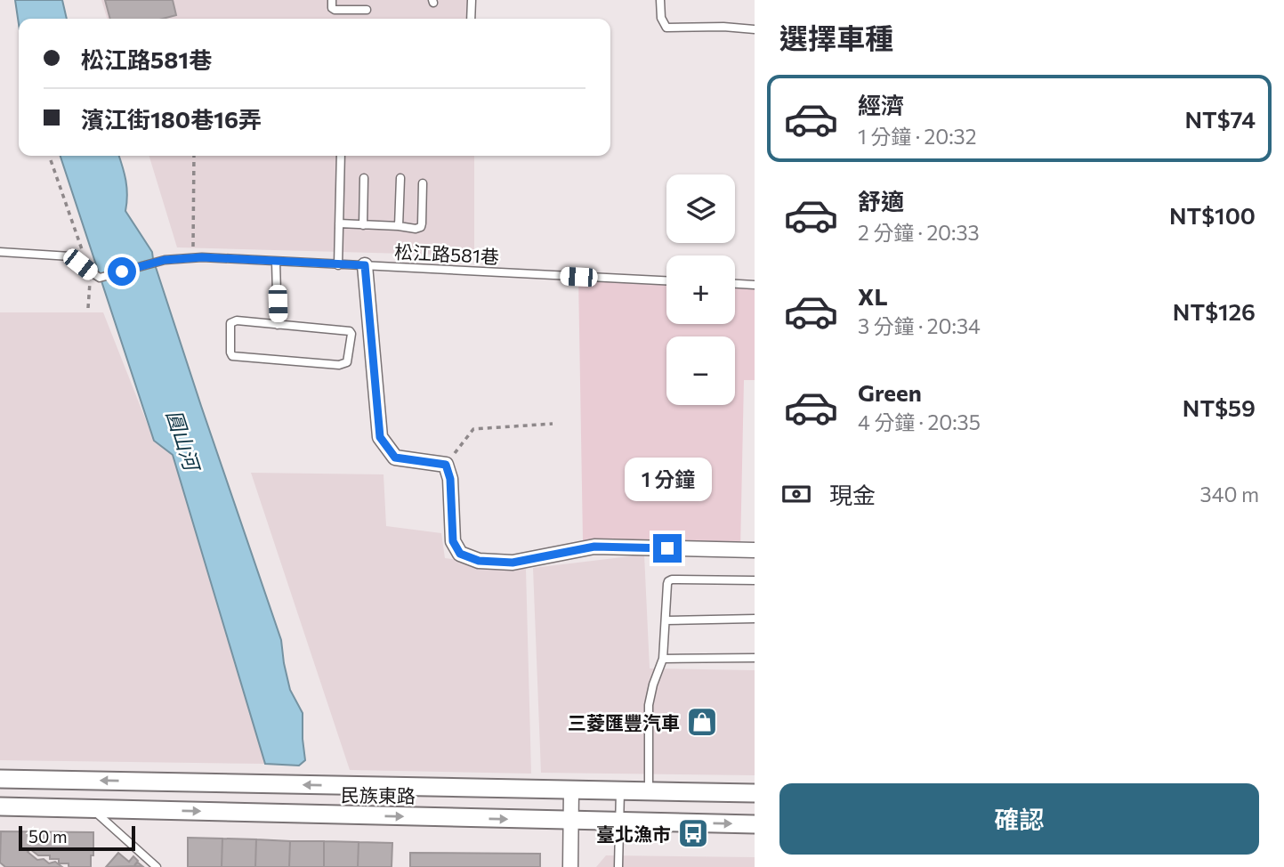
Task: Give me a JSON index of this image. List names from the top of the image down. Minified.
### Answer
{"streets":{"street":["民族東路"],"lane":["松江路581巷"]},"water":["圓山河"],"places":{"shop":["三菱匯豐汽車"],"bus stop":["臺北漁市"]},"scale_bar":"50 m","page":{"heading":"選擇車種","banner":["松江路581巷","濱江街180巷16弄"],"list":[{"name":"經濟","note":"1 分鐘 · 20:32","value":"NT$74"},{"name":"舒適","note":"2 分鐘 · 20:33","value":"NT$100"},{"name":"XL","note":"3 分鐘 · 20:34","value":"NT$126"},{"name":"Green","note":"4 分鐘 · 20:35","value":"NT$59"}],"map_buttons":["+","−"],"bubble":"1 分鐘","pay":["現金","340 m"],"buttons":"確認","scale":"50 m"}}
